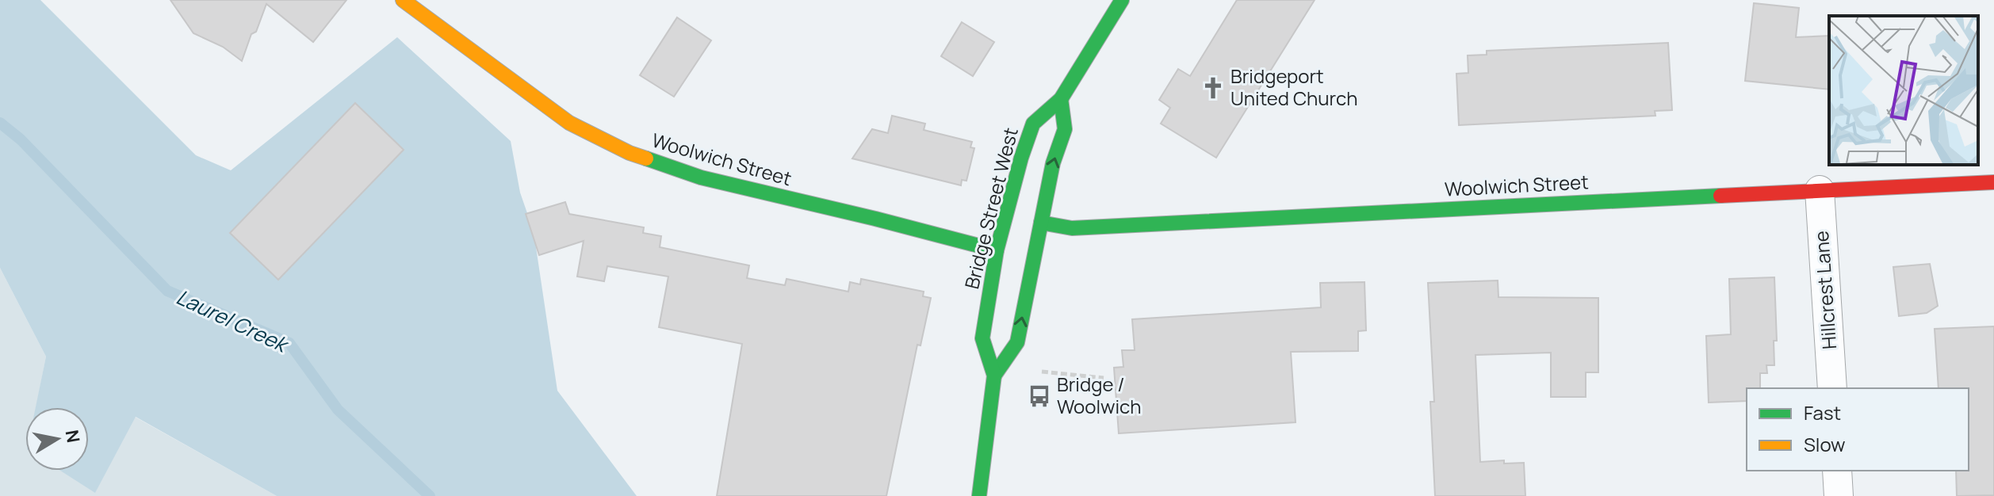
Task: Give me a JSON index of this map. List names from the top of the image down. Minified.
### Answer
{"streets":{"street":["Woolwich Street","Bridge Street West","Hillcrest Lane"]},"crossings":[["Woolwich Street","Bridge Street West"],["Woolwich Street","Hillcrest Lane"]],"water":["Laurel Creek"],"places":{"church":["Bridgeport United Church"],"bus stop":["Bridge / Woolwich"]},"legend":["Fast","Slow"],"north":"right"}
